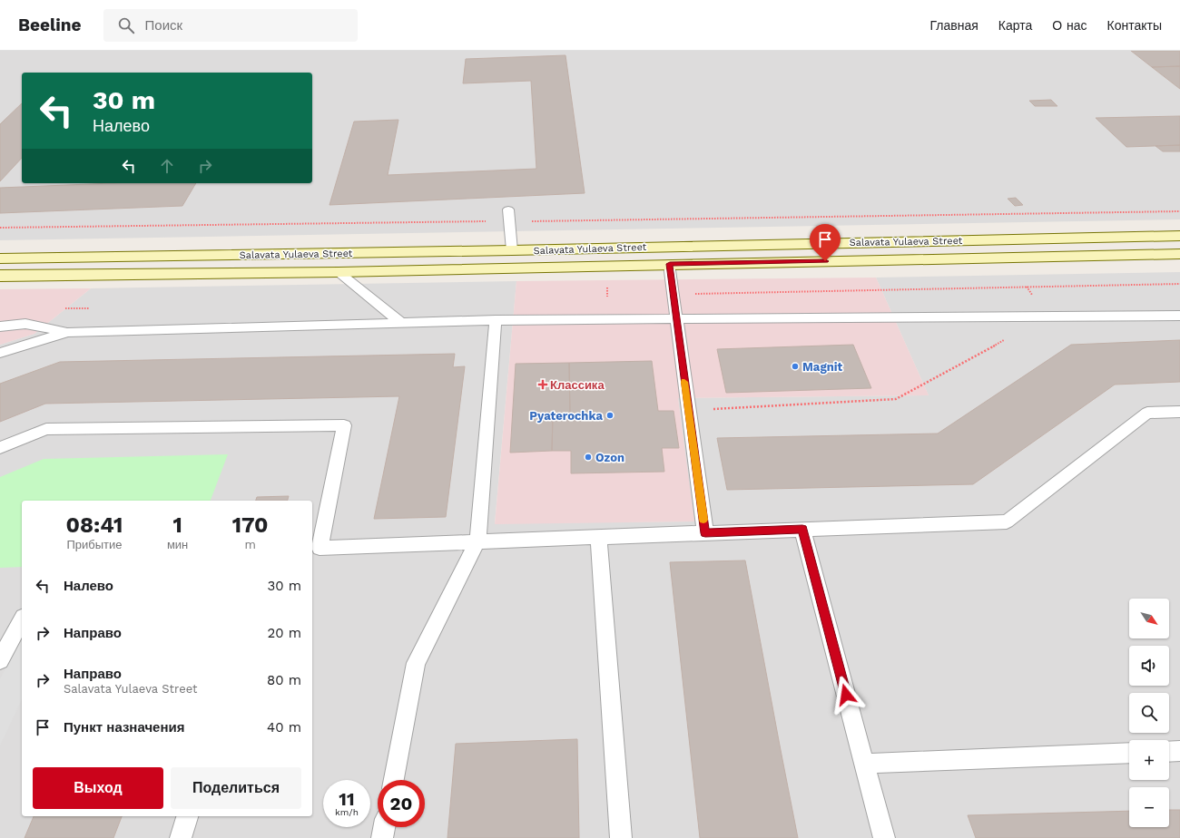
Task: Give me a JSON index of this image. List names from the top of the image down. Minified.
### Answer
{"streets":{"main road":["Salavata Yulaeva Street"]},"places":{"other":["Magnit","Pyaterochka","Ozon"],"health":["Классика"]},"north":"bottom right","page":{"header":"Beeline","search":"Поиск","nav":["Главная","Карта","О нас","Контакты"],"turn":["30 m","Налево"],"eta":["08:41","Прибытие","1","мин","170","m"],"list":[{"name":"Налево","value":"30 m"},{"name":"Направо","value":"20 m"},{"name":"Направо","note":"Salavata Yulaeva Street","value":"80 m"},{"name":"Пункт назначения","value":"40 m"}],"map_buttons":["+","−"],"buttons":["Выход","Поделиться"],"speed":"11 km/h","limit":"20"}}
